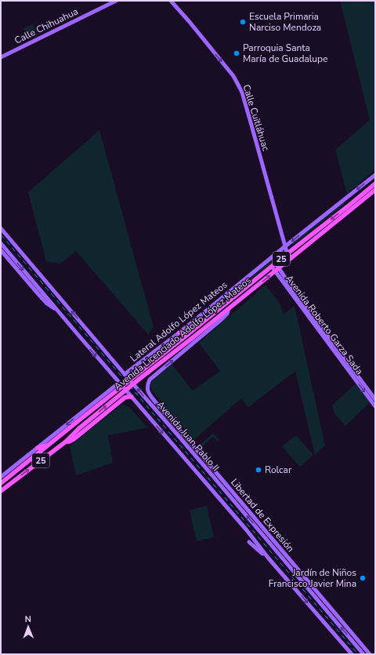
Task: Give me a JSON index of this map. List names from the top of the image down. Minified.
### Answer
{"streets":{"main road":["25","Avenida Licenciado Adolfo López Mateos"],"street":["Calle Chihuahua","Calle Cuitláhuac","Lateral Adolfo López Mateos","Avenida Roberto Garza Sada","Avenida Juan Pablo II","Libertad de Expresión"]},"crossings":[["Calle Cuitláhuac","Lateral Adolfo López Mateos"],["Calle Cuitláhuac","Avenida Licenciado Adolfo López Mateos"],["Lateral Adolfo López Mateos","Avenida Juan Pablo II"],["Avenida Roberto Garza Sada","Avenida Licenciado Adolfo López Mateos"],["Avenida Licenciado Adolfo López Mateos","Libertad de Expresión"]],"one_way":["Calle Cuitláhuac","Lateral Adolfo López Mateos"],"places":["Escuela Primaria Narciso Mendoza","Parroquia Santa María de Guadalupe","Rolcar","Jardín de Niños Francisco Javier Mina"],"north":"top"}
